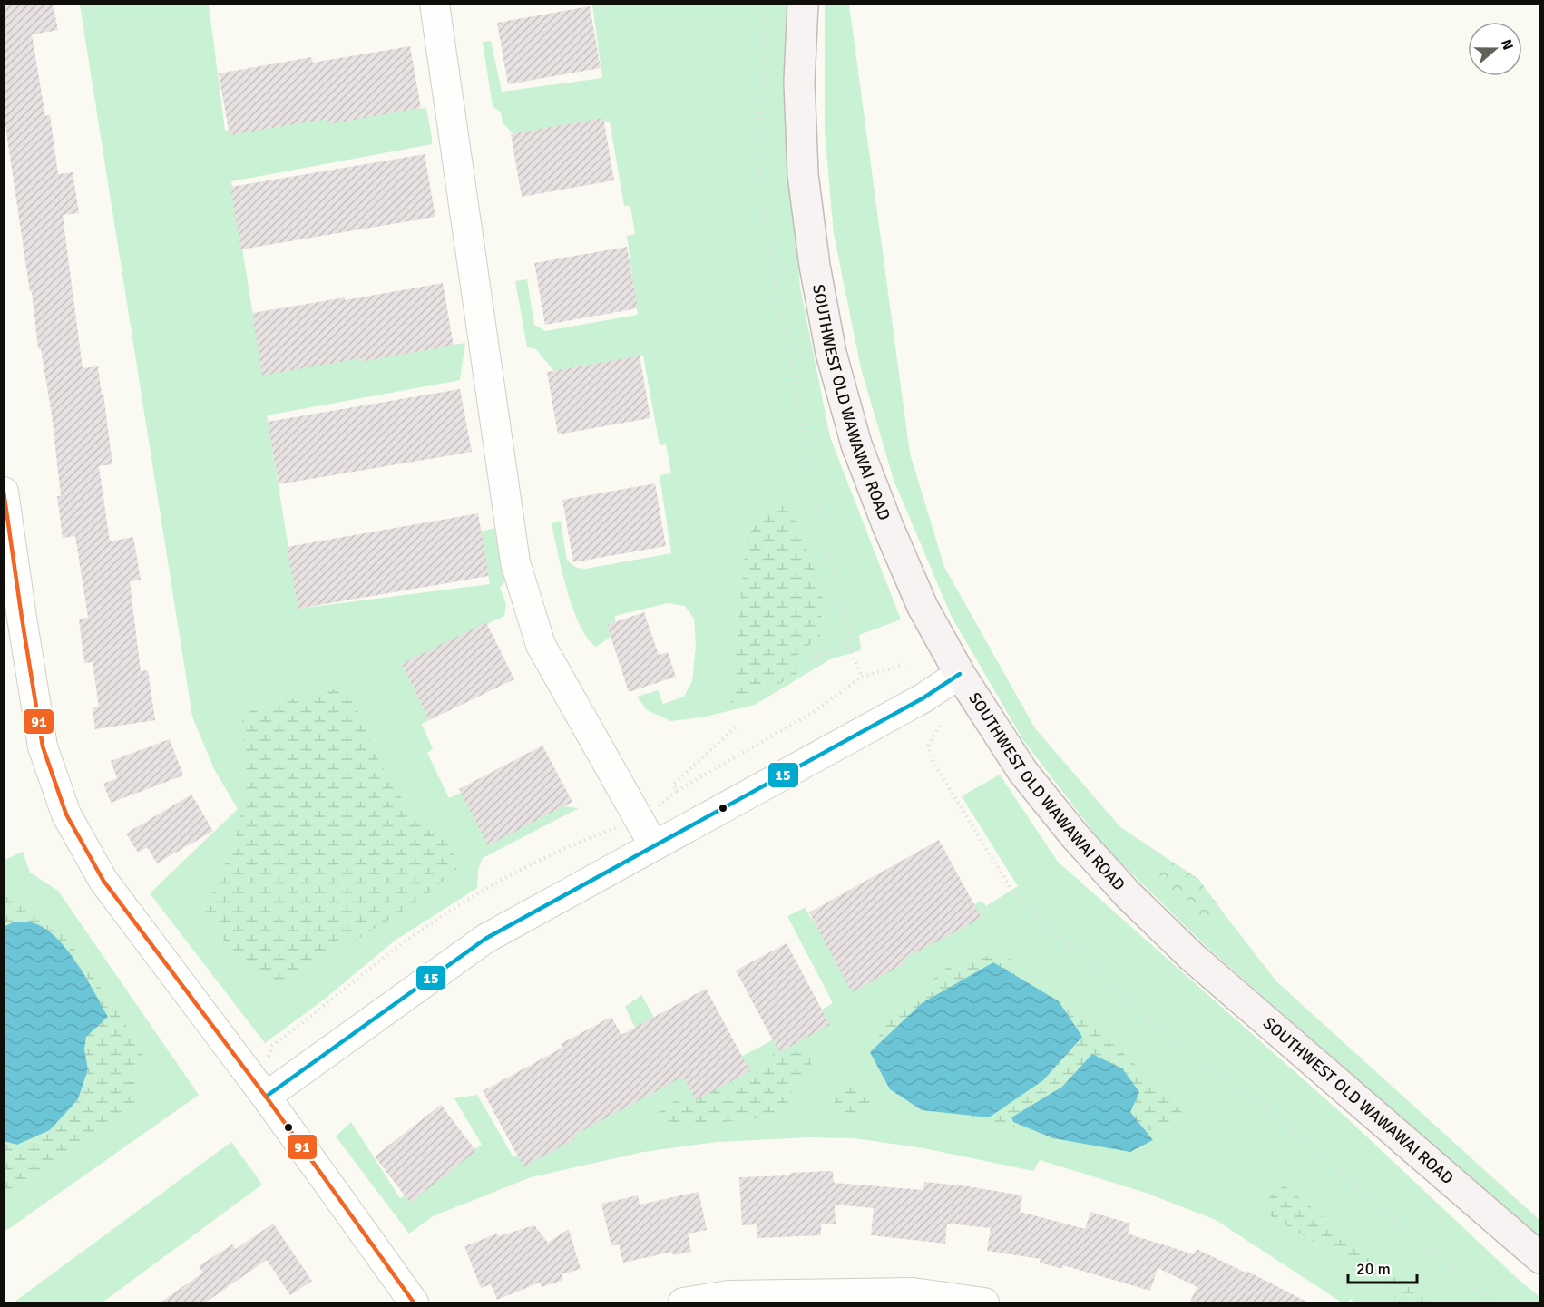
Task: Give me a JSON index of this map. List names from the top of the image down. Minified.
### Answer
{"streets":{"main road":["SOUTHWEST OLD WAWAWAI ROAD"]},"lines":["transit line 91","transit line 15"],"scale_bar":"20 m","north":"right"}
